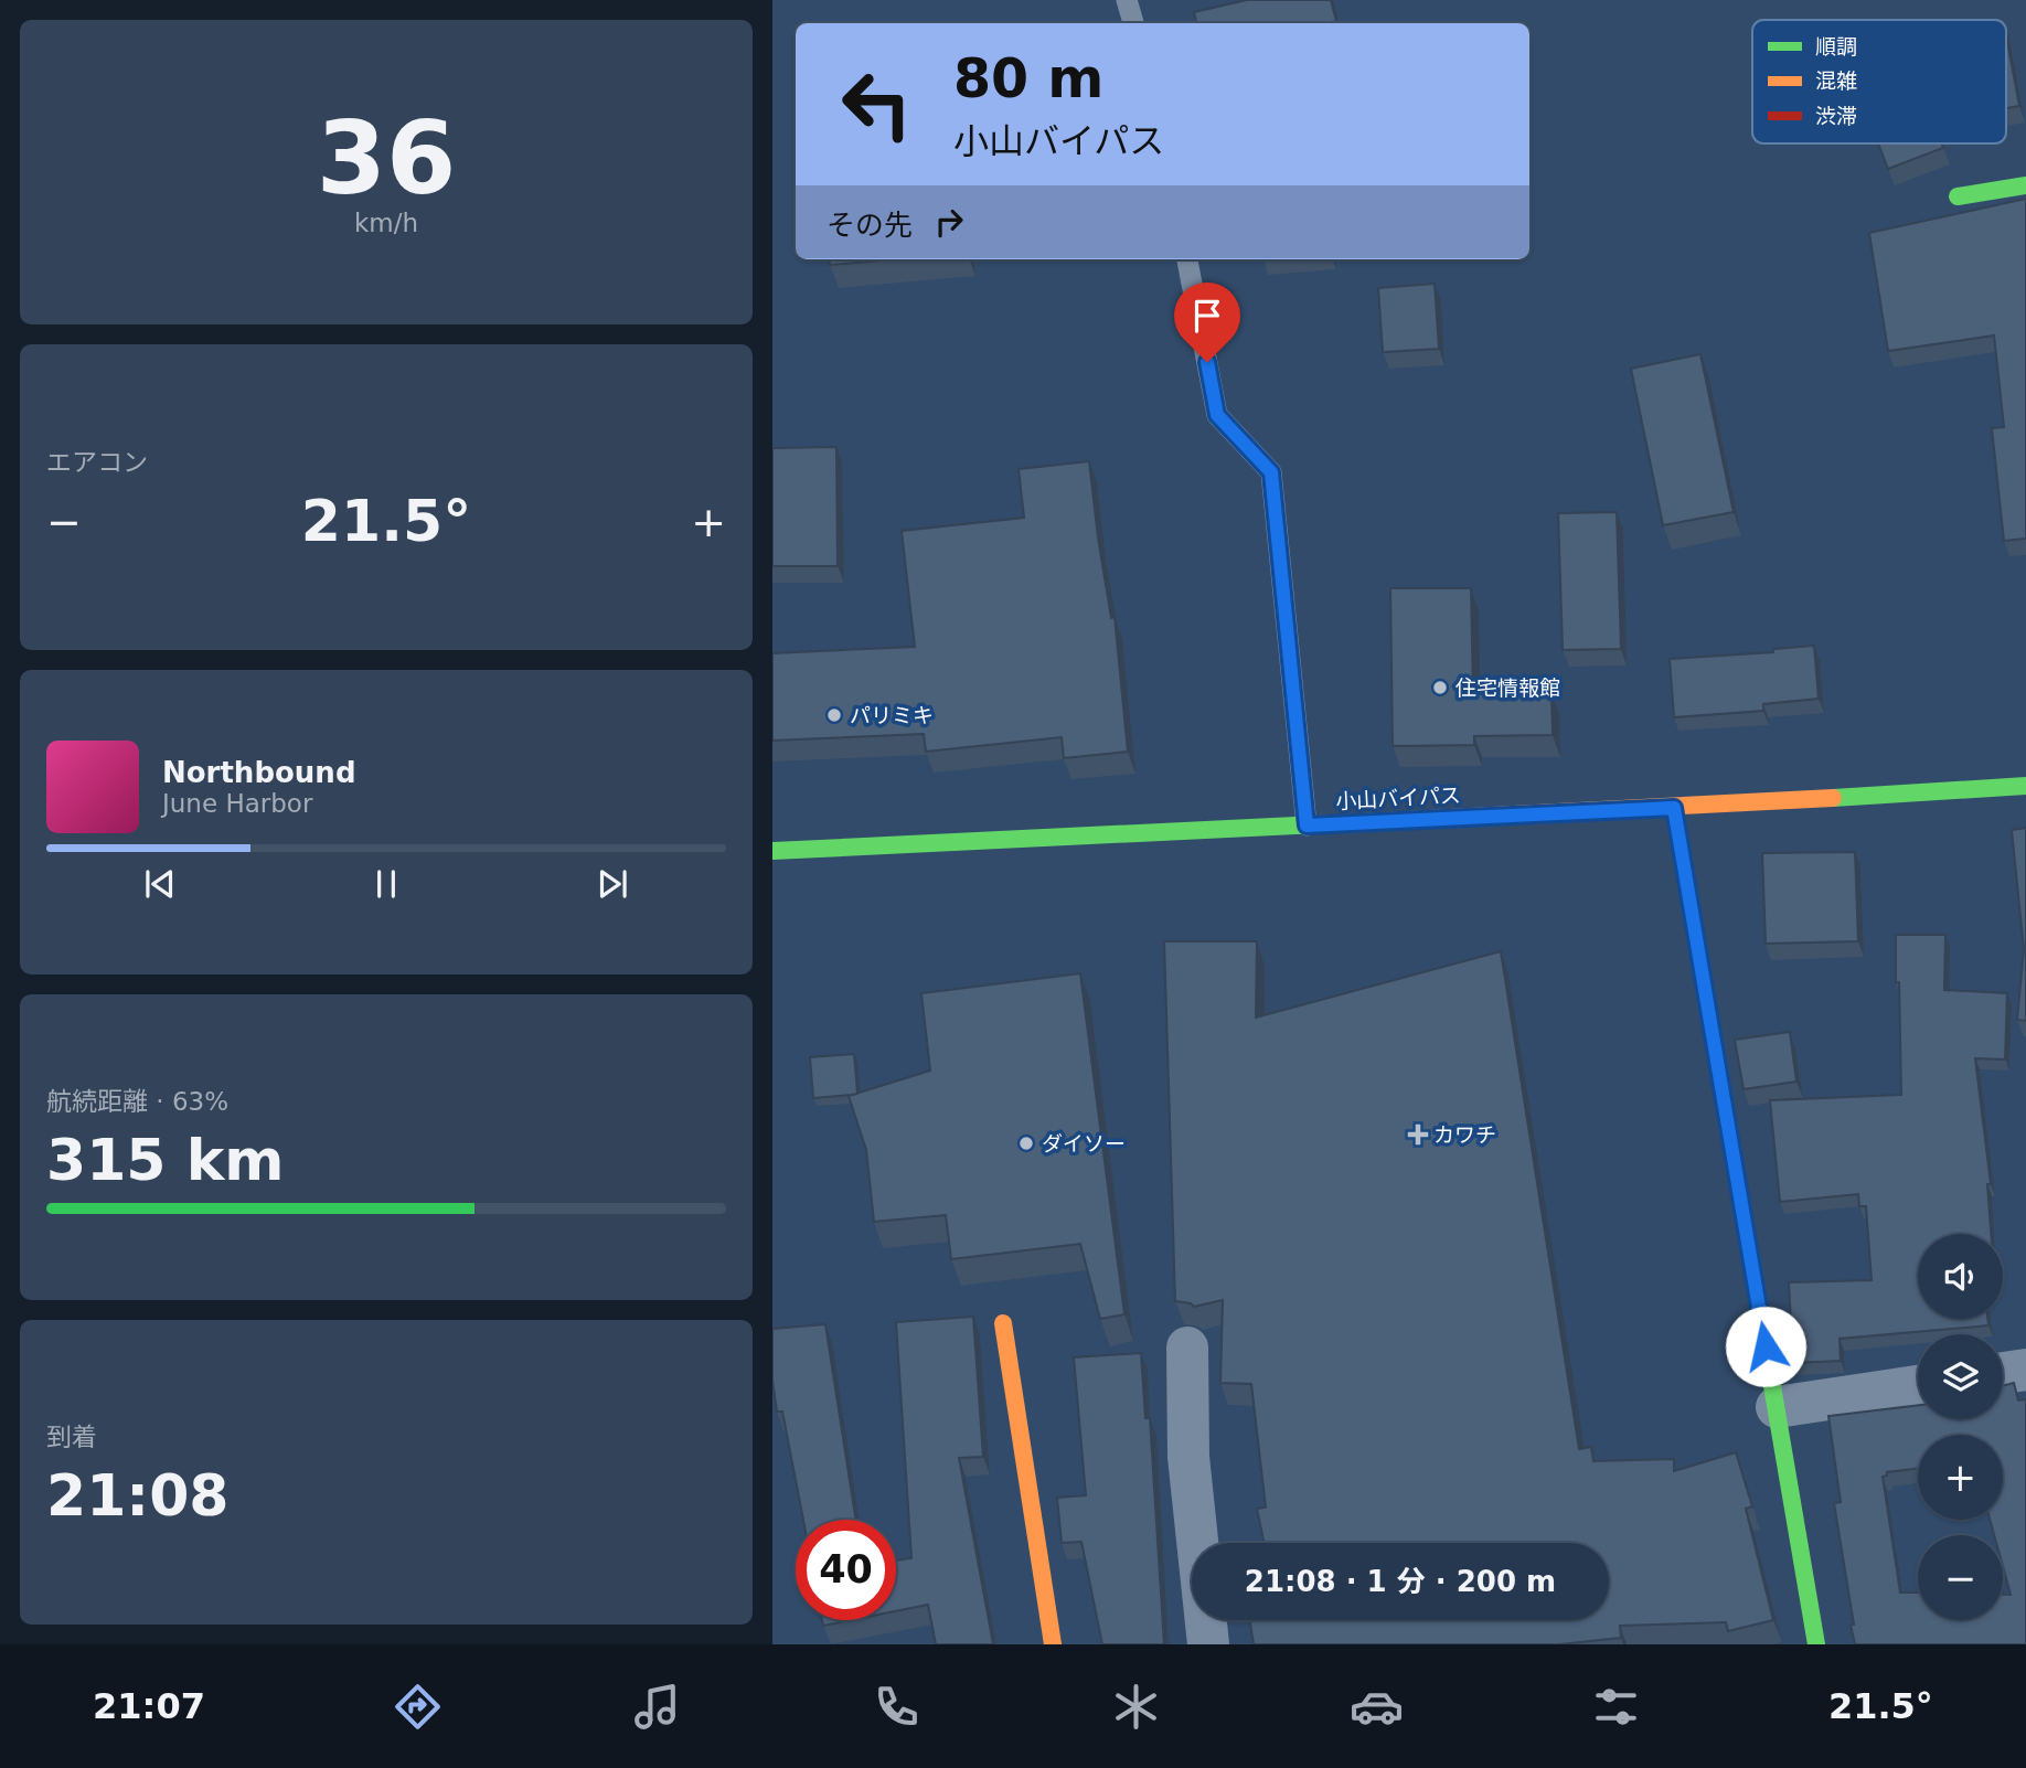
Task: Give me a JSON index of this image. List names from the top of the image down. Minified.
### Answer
{"streets":{"main road":["小山バイパス"]},"places":{"other":["住宅情報館","パリミキ","ダイソー"],"health":["カワチ"]},"legend":["順調","混雑","渋滞"],"page":{"tile":[["36","km/h"],"エアコン",["航続距離 · 63%","315 km"],["到着","21:08"]],"turn":["80 m","小山バイパス"],"then":"その先","heat":["−","21.5°","+"],"song":["Northbound","June Harbor"],"map_buttons":["+","−"],"limit":"40","trip":"21:08 · 1 分 · 200 m","tabs":["21:07","21.5°"]}}
